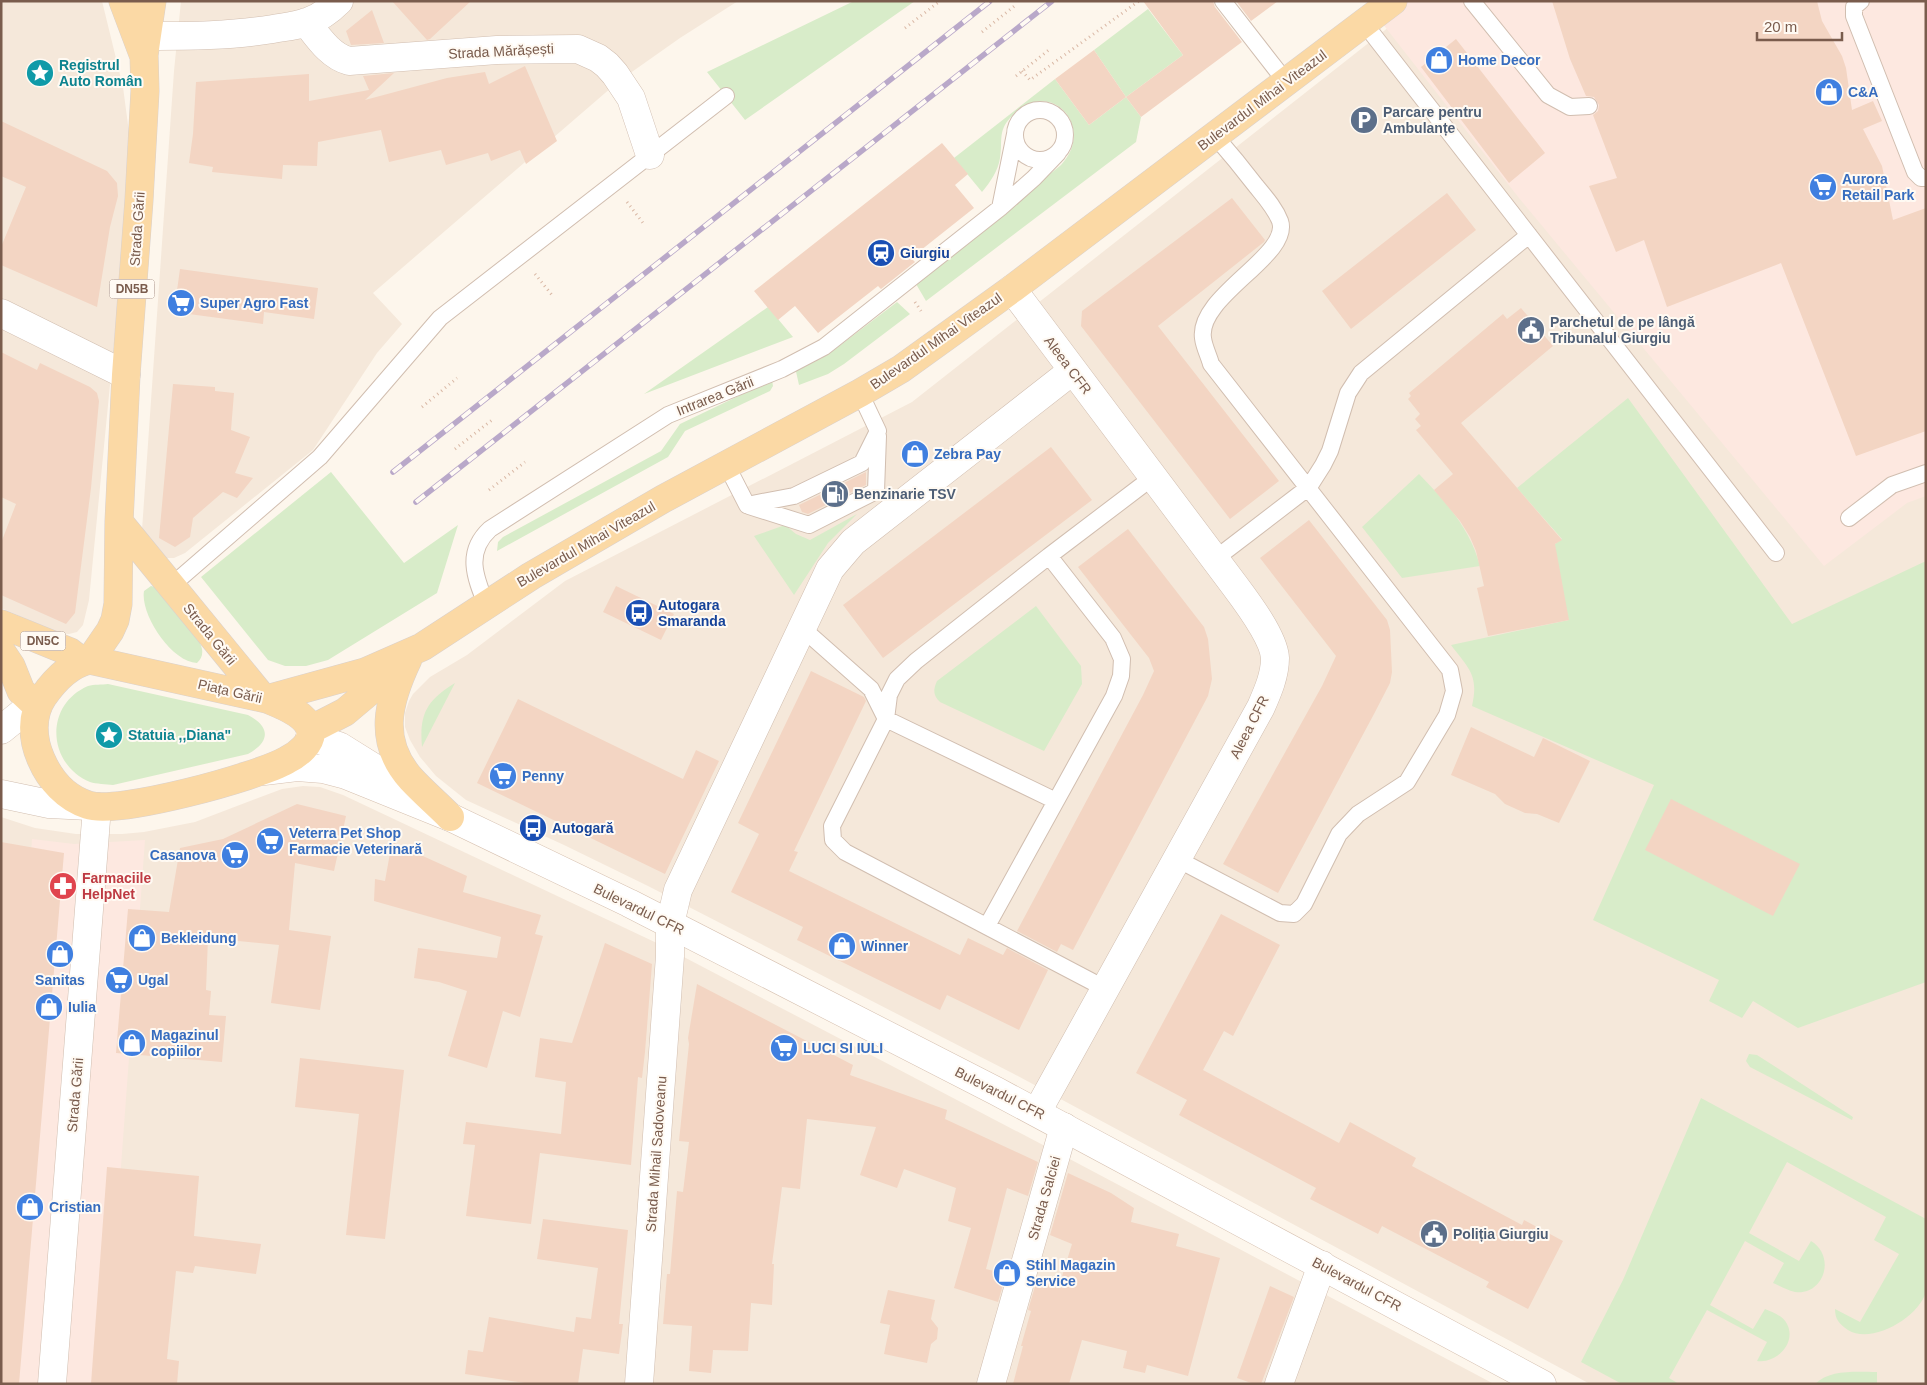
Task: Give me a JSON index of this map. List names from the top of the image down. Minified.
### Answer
{"streets":{"main road":["Bulevardul Mihai Viteazul","Strada Gării","DN5B","DN5C","Piața Gării"],"street":["Strada Mărășești","Aleea CFR","Bulevardul CFR","Strada Mihail Sadoveanu","Strada Salciei"],"lane":["Intrarea Gării"]},"crossings":[["Bulevardul Mihai Viteazul","Strada Gării"],["Bulevardul Mihai Viteazul","Aleea CFR"],["Bulevardul Mihai Viteazul","Intrarea Gării"],["Bulevardul Mihai Viteazul","Piața Gării"],["Bulevardul Mihai Viteazul","Bulevardul CFR"],["Strada Gării","DN5B"],["Strada Gării","DN5C"],["Strada Gării","Piața Gării"],["Aleea CFR","Bulevardul CFR"],["Aleea CFR","Strada Mihail Sadoveanu"],["DN5C","Piața Gării"],["Piața Gării","Bulevardul CFR"],["Bulevardul CFR","Strada Mihail Sadoveanu"],["Bulevardul CFR","Strada Salciei"]],"places":{"shop":["Home Decor","C&A","Zebra Pay","Bekleidung","Winner","Sanitas","Iulia","Magazinul copiilor","Cristian","Stihl Magazin Service"],"place":["Registrul Auto Român","Statuia ,,Diana\""],"parking":["Parcare pentru Ambulanțe"],"supermarket":["Aurora Retail Park","Super Agro Fast","Penny","Veterra Pet Shop Farmacie Veterinară","Casanova","Ugal","LUCI SI IULI"],"station":["Giurgiu"],"public building":["Parchetul de pe lângă Tribunalul Giurgiu","Poliția Giurgiu"],"fuel station":["Benzinarie TSV"],"bus stop":["Autogara Smaranda","Autogară"],"pharmacy":["Farmaciile HelpNet"]},"scale_bar":"20 m"}
